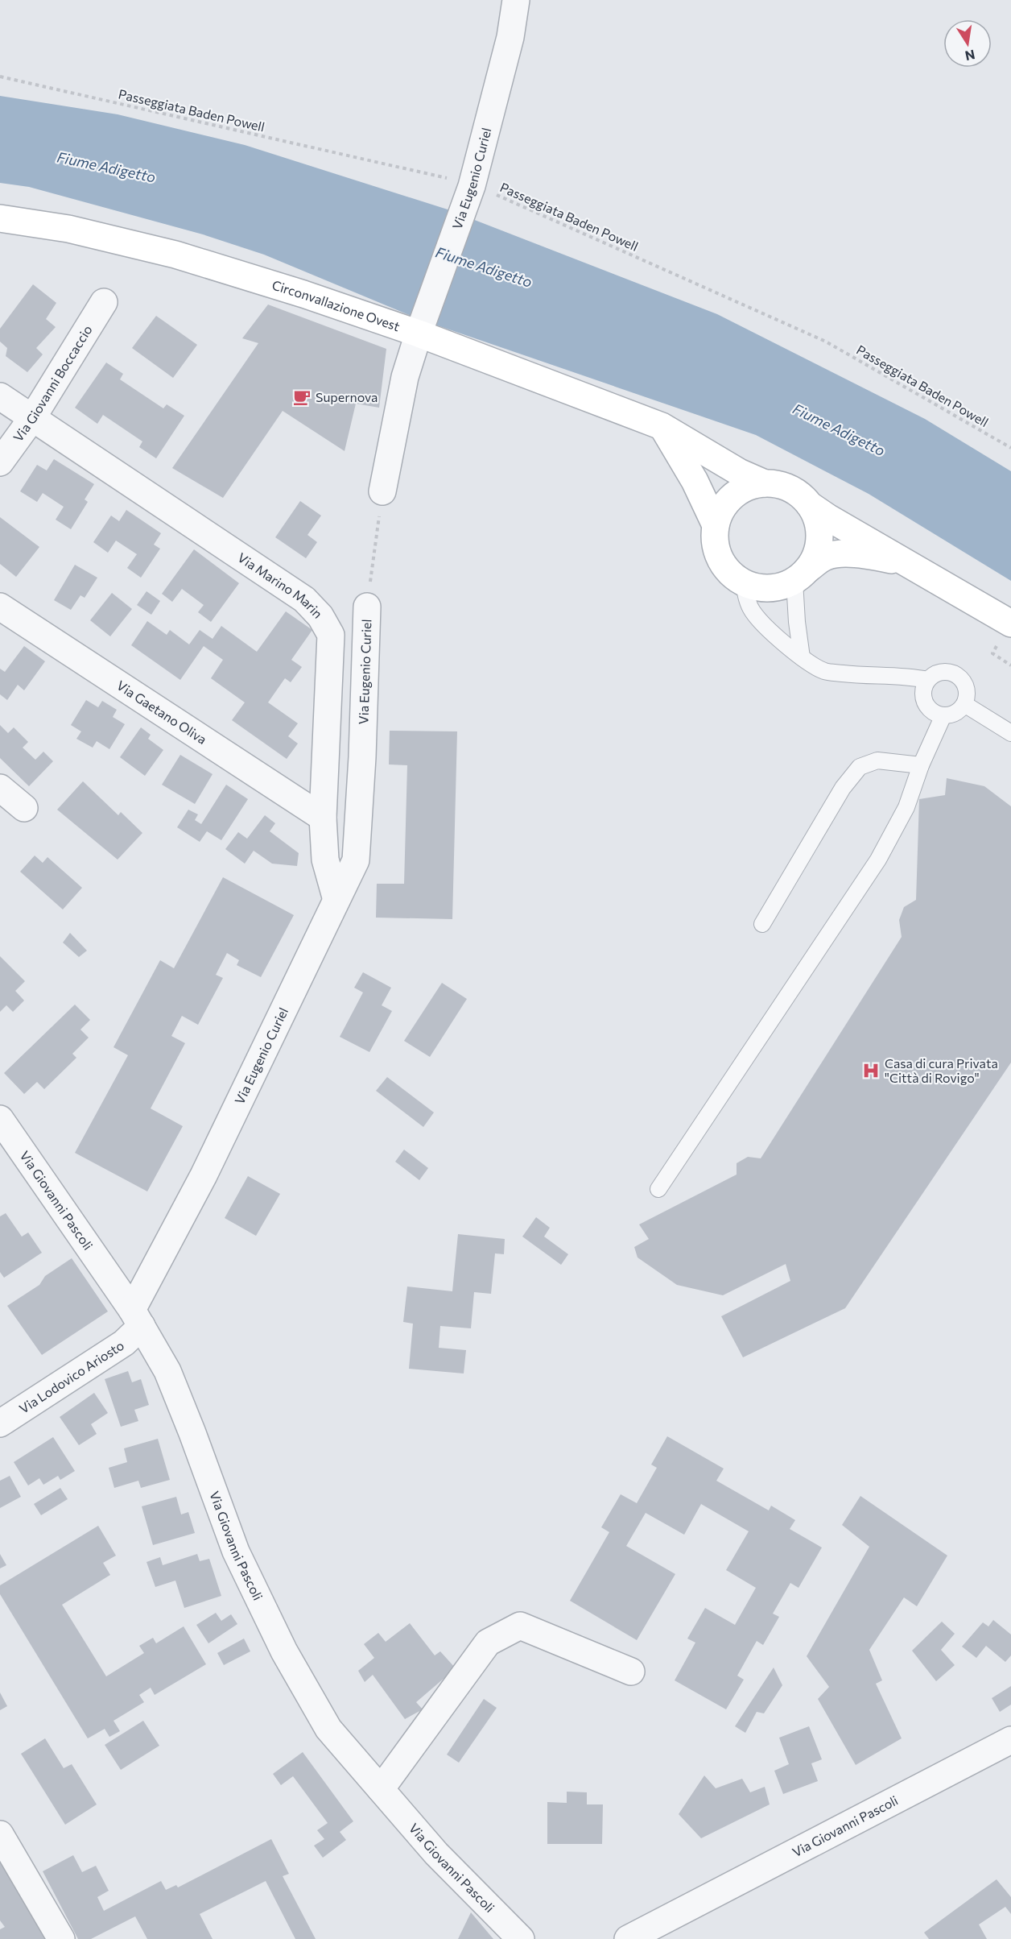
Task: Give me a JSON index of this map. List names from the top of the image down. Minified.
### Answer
{"streets":{"main road":["Circonvallazione Ovest"],"street":["Via Eugenio Curiel","Via Giovanni Boccaccio","Via Marino Marin","Via Gaetano Oliva","Via Giovanni Pascoli","Via Lodovico Ariosto"],"path":["Passeggiata Baden Powell"]},"crossings":[["Passeggiata Baden Powell","Via Eugenio Curiel"],["Via Eugenio Curiel","Circonvallazione Ovest"],["Via Eugenio Curiel","Via Marino Marin"],["Via Eugenio Curiel","Via Giovanni Pascoli"],["Via Eugenio Curiel","Via Lodovico Ariosto"],["Via Giovanni Boccaccio","Via Marino Marin"],["Via Marino Marin","Via Gaetano Oliva"],["Via Giovanni Pascoli","Via Lodovico Ariosto"]],"water":["Fiume Adigetto"],"places":{"cafe":["Supernova"],"hospital":["Casa di cura Privata \"Città di Rovigo\""]},"north":"bottom"}
